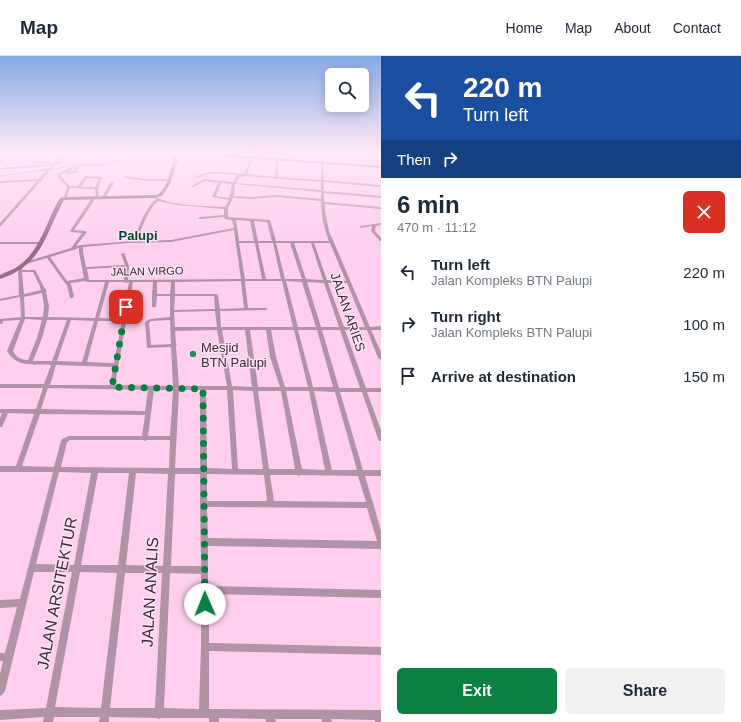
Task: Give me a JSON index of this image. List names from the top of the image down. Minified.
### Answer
{"streets":{"street":["JALAN VIRGO","JALAN ARIES","JALAN ANALIS","JALAN ARSITEKTUR"]},"crossings":[["JALAN VIRGO","JALAN ARIES"]],"districts":["Palupi"],"places":["Mesjid BTN Palupi"],"page":{"header":"Map","nav":["Home","Map","About","Contact"],"turn":["220 m","Turn left"],"then":"Then","heading":["6 min","470 m · 11:12"],"list":[{"name":"Turn left","note":"Jalan Kompleks BTN Palupi","value":"220 m"},{"name":"Turn right","note":"Jalan Kompleks BTN Palupi","value":"100 m"},{"name":"Arrive at destination","value":"150 m"}],"buttons":["Exit","Share"]}}
